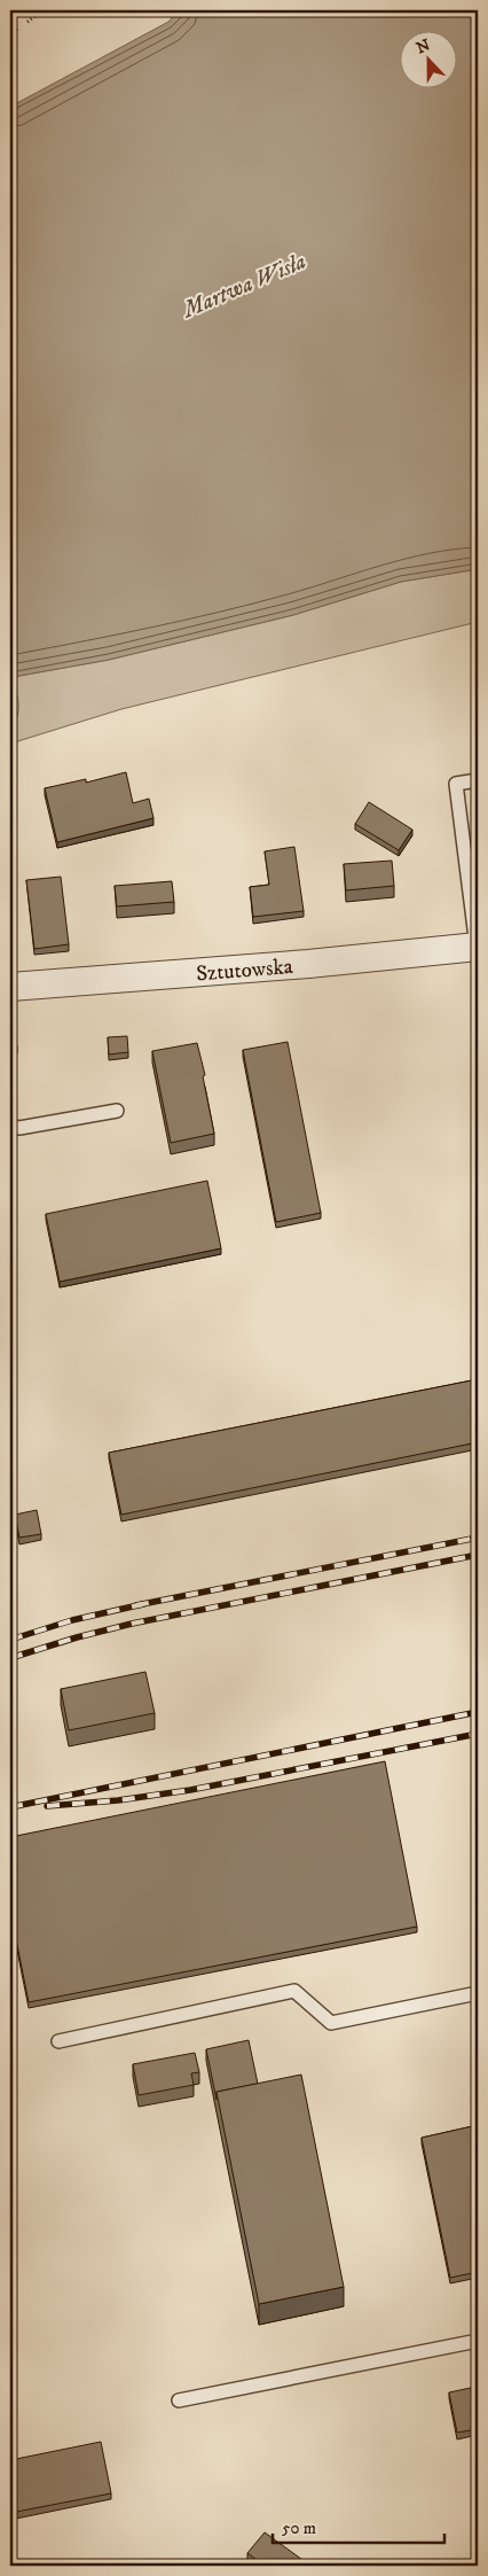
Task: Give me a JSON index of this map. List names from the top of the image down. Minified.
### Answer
{"streets":{"street":["Sztutowska"]},"water":["Martwa Wisła"],"scale_bar":"50 m","north":"top"}
